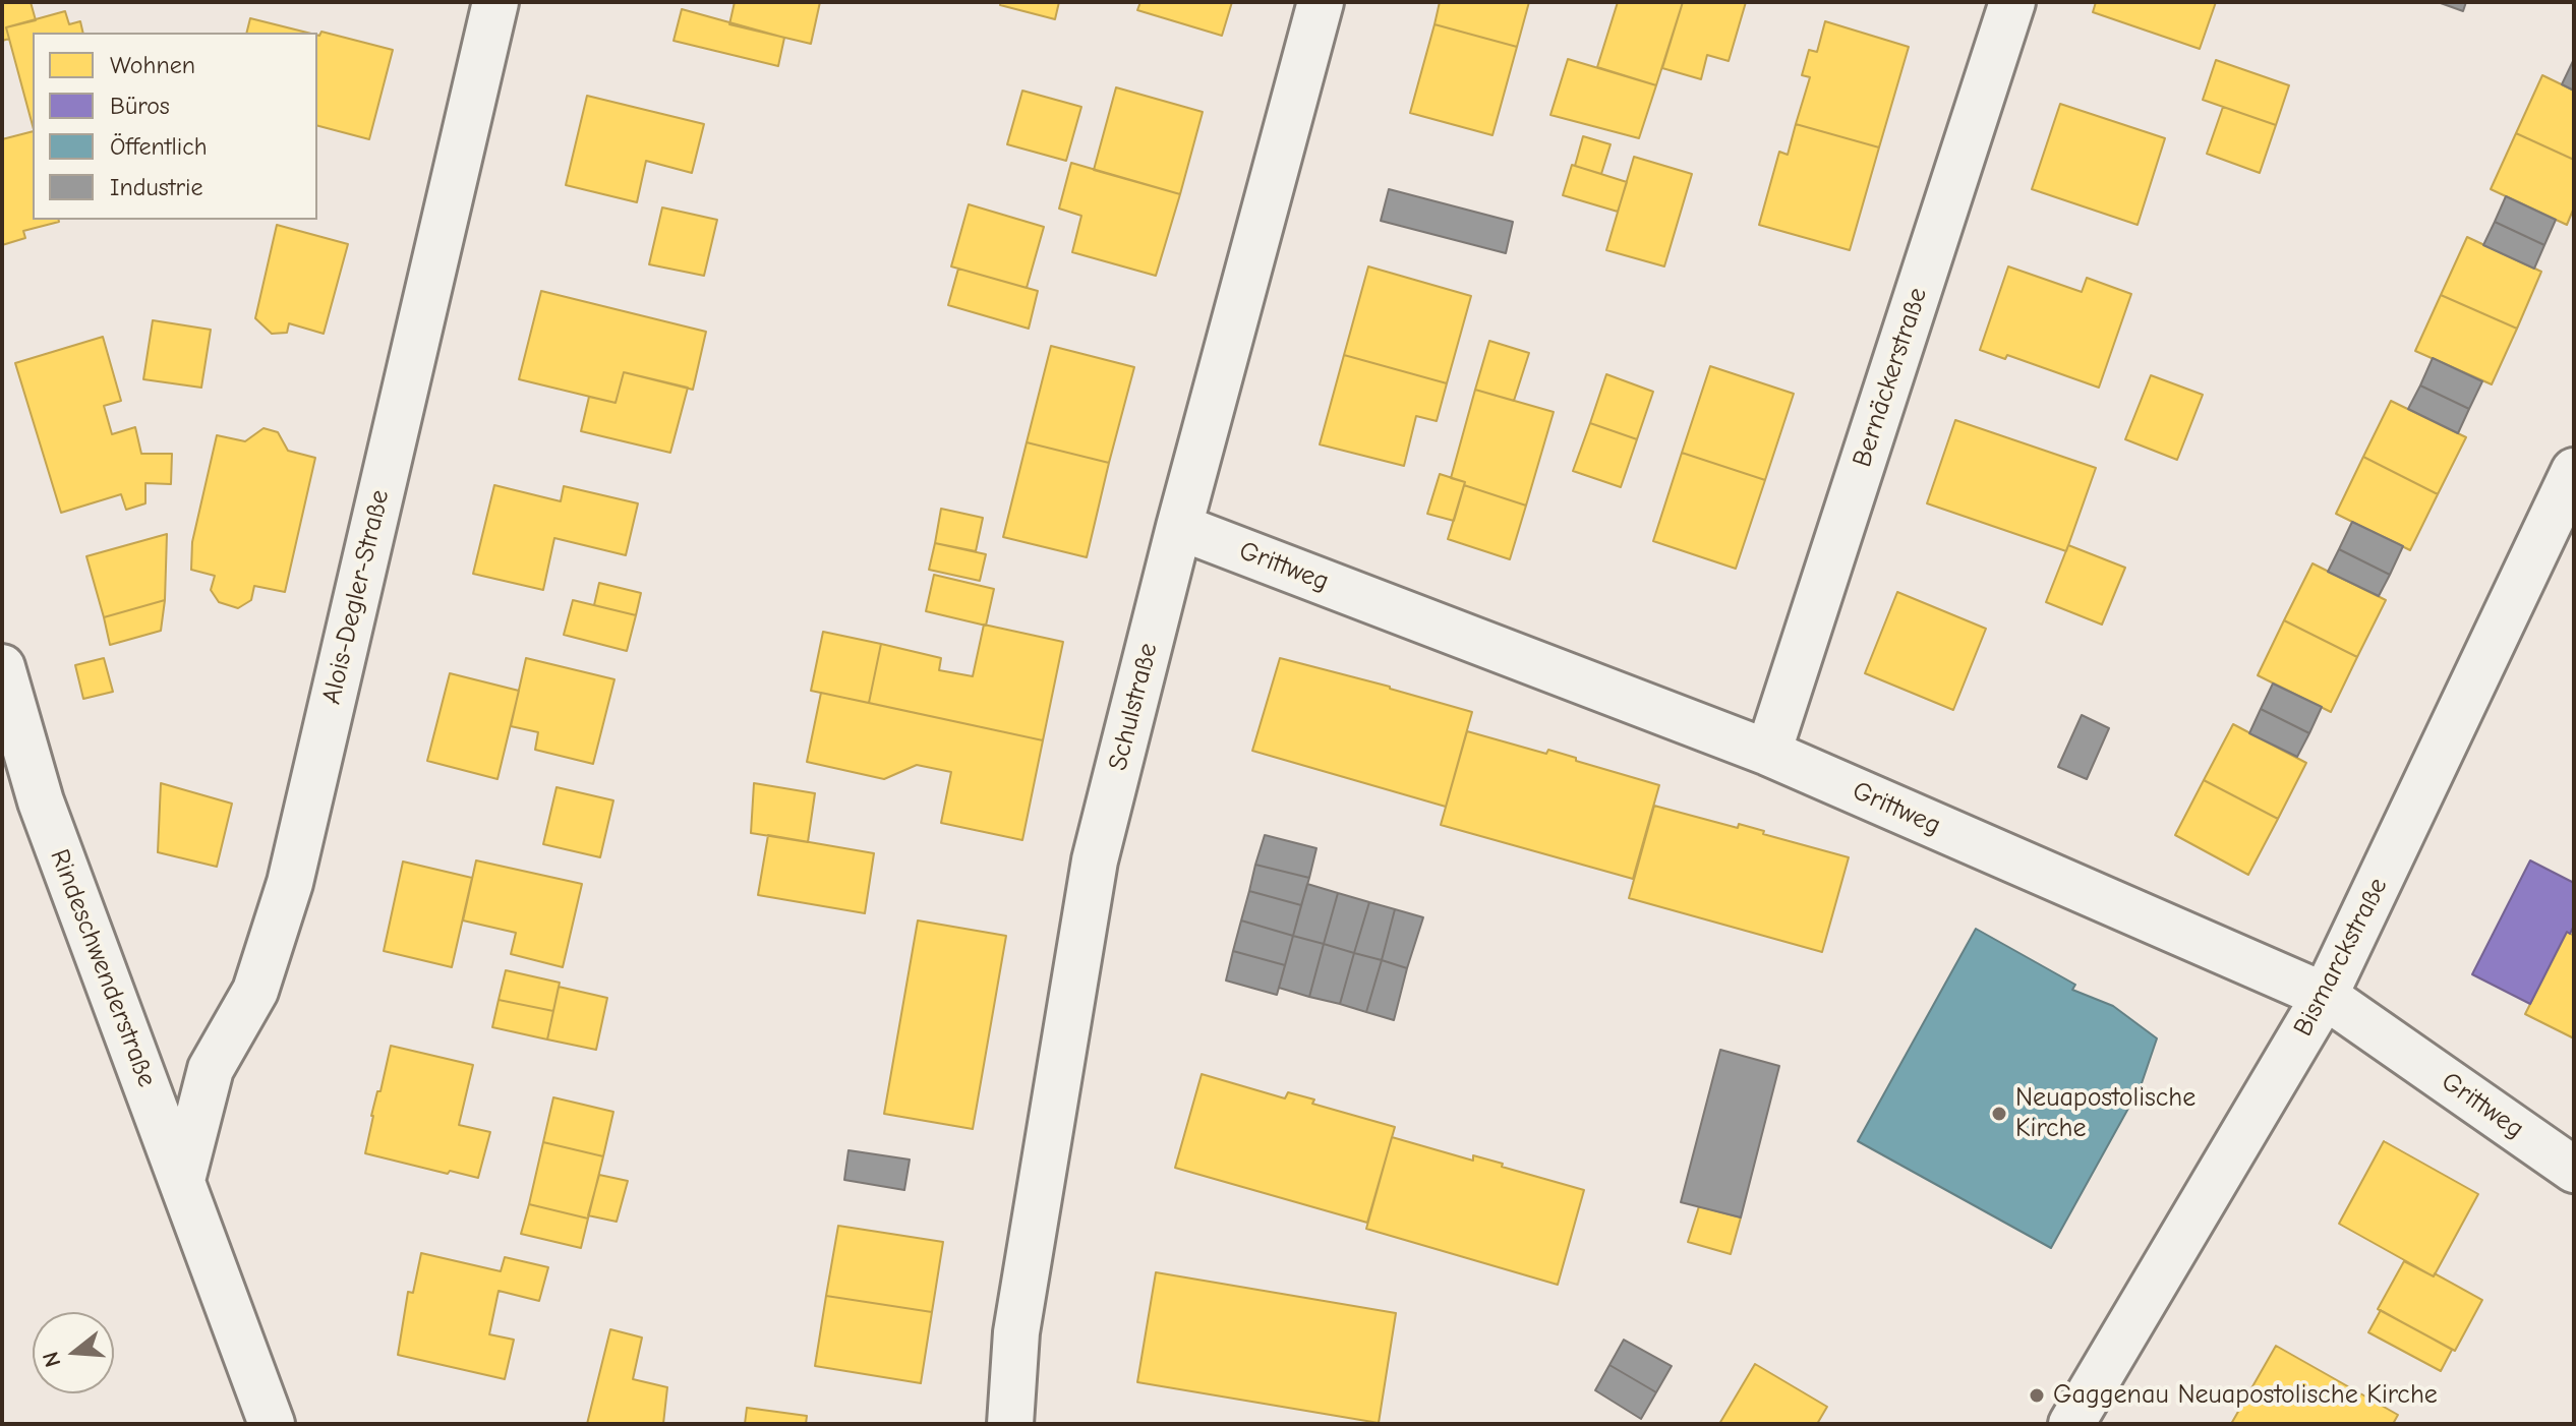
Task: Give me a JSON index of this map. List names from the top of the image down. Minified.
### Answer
{"streets":{"street":["Bernäckerstraße","Grittweg","Alois-Degler-Straße","Schulstraße","Bismarckstraße","Rindeschwenderstraße"]},"crossings":[["Bernäckerstraße","Grittweg"],["Grittweg","Schulstraße"],["Grittweg","Bismarckstraße"],["Alois-Degler-Straße","Rindeschwenderstraße"]],"places":["Neuapostolische Kirche","Gaggenau Neuapostolische Kirche"],"legend":["Wohnen","Büros","Öffentlich","Industrie"],"north":"left"}
